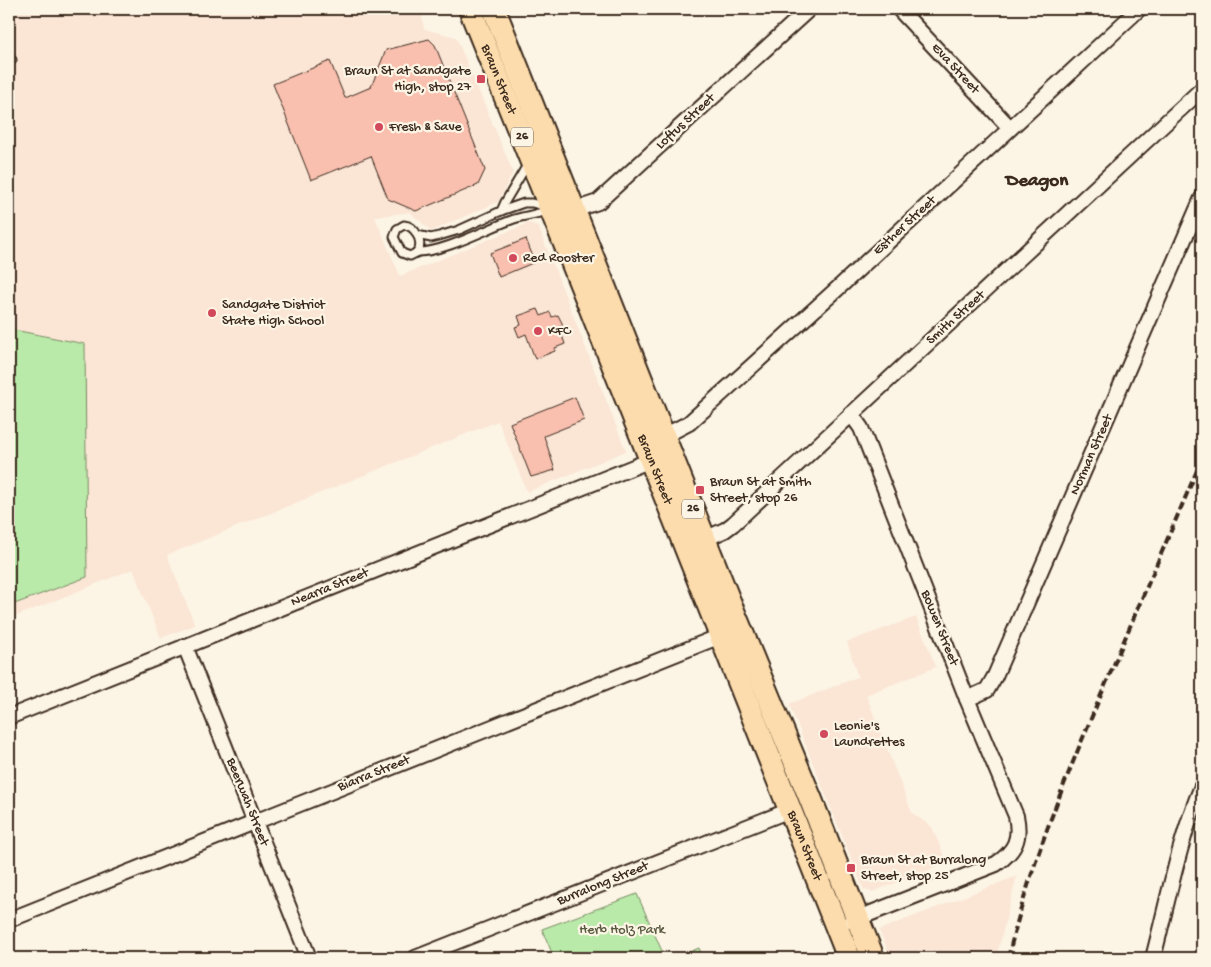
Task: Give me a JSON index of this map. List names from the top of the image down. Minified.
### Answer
{"streets":{"highway":["Braun Street","26"],"street":["Eva Street","Loftus Street","Esther Street","Smith Street","Norman Street","Nearra Street","Bowen Street","Biarra Street","Beerwah Street","Burralong Street"]},"crossings":[["Eva Street","Esther Street"],["Braun Street","Loftus Street"],["Braun Street","Esther Street"],["Braun Street","Smith Street"],["Braun Street","Nearra Street"],["Braun Street","Bowen Street"],["Braun Street","Biarra Street"],["Braun Street","Burralong Street"],["Smith Street","Bowen Street"],["Norman Street","Bowen Street"],["Nearra Street","Beerwah Street"],["Biarra Street","Beerwah Street"]],"districts":["Deagon"],"parks":["Herb Holz Park"],"places":{"transit":["Braun St at Sandgate High, stop 27","Braun St at Smith Street, stop 26","Braun St at Burralong Street, stop 25"],"other":["Fresh & Save","Red Rooster","Sandgate District State High School","KFC","Leonie's Laundrettes"]}}
